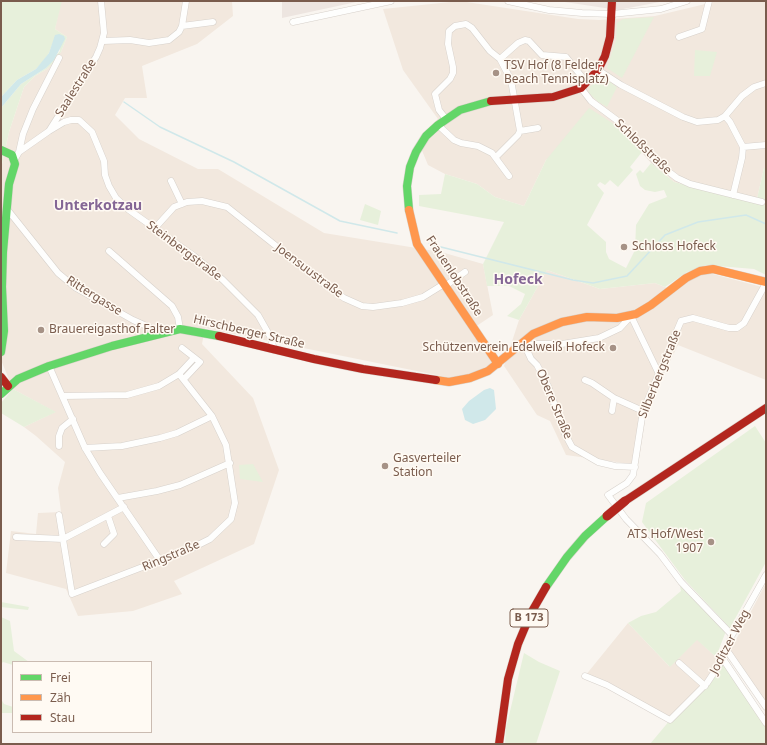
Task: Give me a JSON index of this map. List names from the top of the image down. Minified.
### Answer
{"streets":{"main road":["Frauenlobstraße","Hirschberger Straße","B 173"],"street":["Saalestraße","Schloßstraße","Steinbergstraße","Joensuustraße","Rittergasse","Silberbergstraße","Obere Straße","Ringstraße","Joditzer Weg"]},"crossings":[["Saalestraße","Steinbergstraße"],["Schloßstraße","Frauenlobstraße"],["Steinbergstraße","Joensuustraße"],["Steinbergstraße","Hirschberger Straße"],["Joensuustraße","Frauenlobstraße"],["Frauenlobstraße","Hirschberger Straße"],["Rittergasse","Hirschberger Straße"],["Hirschberger Straße","Obere Straße"],["Silberbergstraße","Obere Straße"]],"districts":["Unterkotzau","Hofeck"],"places":["TSV Hof (8 Felder; Beach Tennisplatz)","Schloss Hofeck","Brauereigasthof Falter","Schützenverein Edelweiß Hofeck","Gasverteiler Station","ATS Hof/West 1907"],"legend":["Frei","Zäh","Stau"]}
